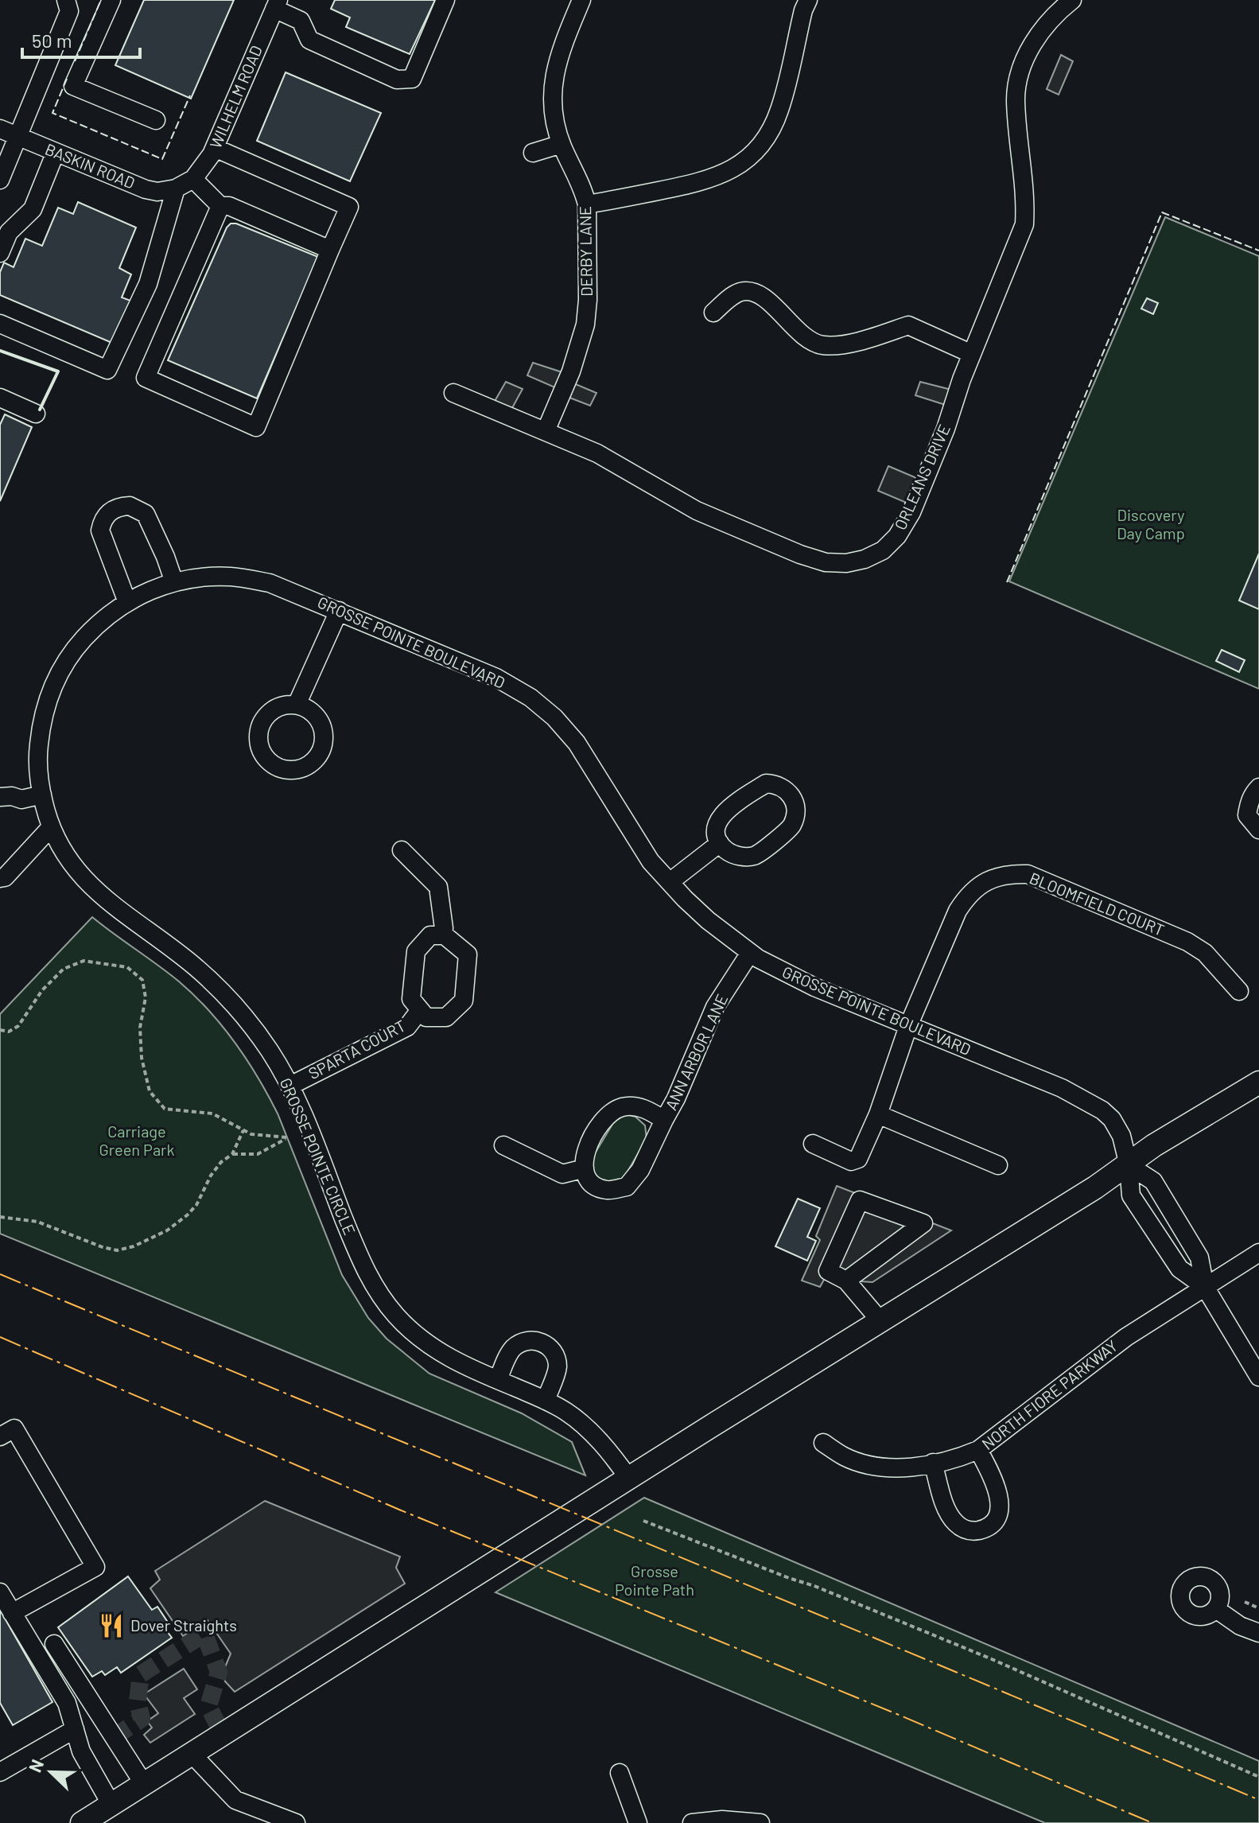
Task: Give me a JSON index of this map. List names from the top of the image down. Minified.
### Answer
{"streets":{"street":["WILHELM ROAD","BASKIN ROAD","DERBY LANE","ORLEANS DRIVE","GROSSE POINTE BOULEVARD","BLOOMFIELD COURT","SPARTA COURT","ANN ARBOR LANE","GROSSE POINTE CIRCLE","NORTH FIORE PARKWAY"]},"crossings":[["WILHELM ROAD","BASKIN ROAD"],["DERBY LANE","ORLEANS DRIVE"],["GROSSE POINTE BOULEVARD","BLOOMFIELD COURT"],["GROSSE POINTE BOULEVARD","ANN ARBOR LANE"],["GROSSE POINTE BOULEVARD","GROSSE POINTE CIRCLE"],["GROSSE POINTE BOULEVARD","NORTH FIORE PARKWAY"],["SPARTA COURT","GROSSE POINTE CIRCLE"]],"parks":["Discovery Day Camp","Carriage Green Park","Grosse Pointe Path"],"places":{"restaurant":["Dover Straights"]},"scale_bar":"50 m","north":"top left"}
